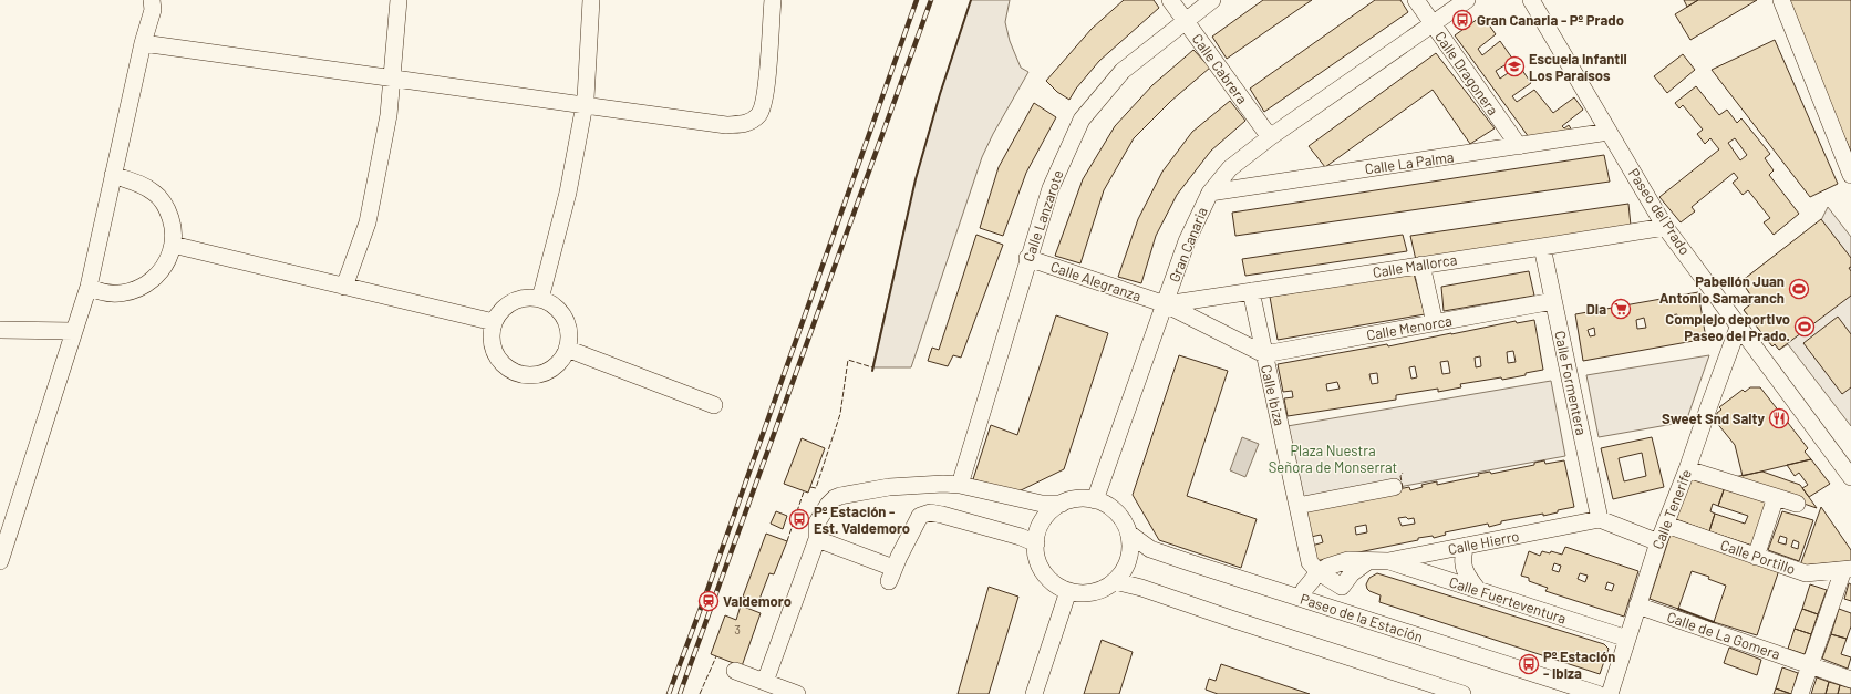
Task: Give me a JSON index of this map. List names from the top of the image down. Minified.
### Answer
{"streets":{"street":["Calle Cabrera","Calle Dragonera","Calle La Palma","Paseo del Prado","Calle Lanzarote","Gran Canaria","Calle Mallorca","Calle Alegranza","Calle Menorca","Calle Formentera","Calle Ibiza","Calle Tenerife","Calle Hierro","Calle Portillo","Calle Fuerteventura","Paseo de la Estación","Calle de La Gomera"]},"crossings":[["Calle Cabrera","Calle Lanzarote"],["Calle Cabrera","Gran Canaria"],["Calle Dragonera","Calle La Palma"],["Calle Dragonera","Gran Canaria"],["Calle La Palma","Paseo del Prado"],["Calle La Palma","Gran Canaria"],["Paseo del Prado","Calle Mallorca"],["Paseo del Prado","Calle Tenerife"],["Calle Lanzarote","Calle Alegranza"],["Gran Canaria","Calle Mallorca"],["Gran Canaria","Calle Alegranza"],["Gran Canaria","Paseo de la Estación"],["Calle Mallorca","Calle Alegranza"],["Calle Mallorca","Calle Formentera"],["Calle Mallorca","Calle Ibiza"],["Calle Alegranza","Calle Menorca"],["Calle Alegranza","Calle Ibiza"],["Calle Menorca","Calle Formentera"],["Calle Menorca","Calle Ibiza"],["Calle Formentera","Calle Hierro"],["Calle Ibiza","Calle Hierro"],["Calle Tenerife","Calle Portillo"],["Calle Tenerife","Calle Fuerteventura"],["Calle Tenerife","Calle de La Gomera"],["Calle Hierro","Calle Fuerteventura"]],"parks":["Plaza Nuestra Señora de Monserrat"],"places":{"bus stop":["Gran Canaria - Pº Prado","Pº Estación - Est. Valdemoro","Pº Estación - Ibiza"],"school or university":["Escuela Infantil Los Paraísos"],"sports":["Pabellón Juan Antonio Samaranch","Complejo deportivo Paseo del Prado."],"supermarket":["Dia"],"restaurant":["Sweet Snd Salty"],"station":["Valdemoro"]},"house_numbers":["3"]}
